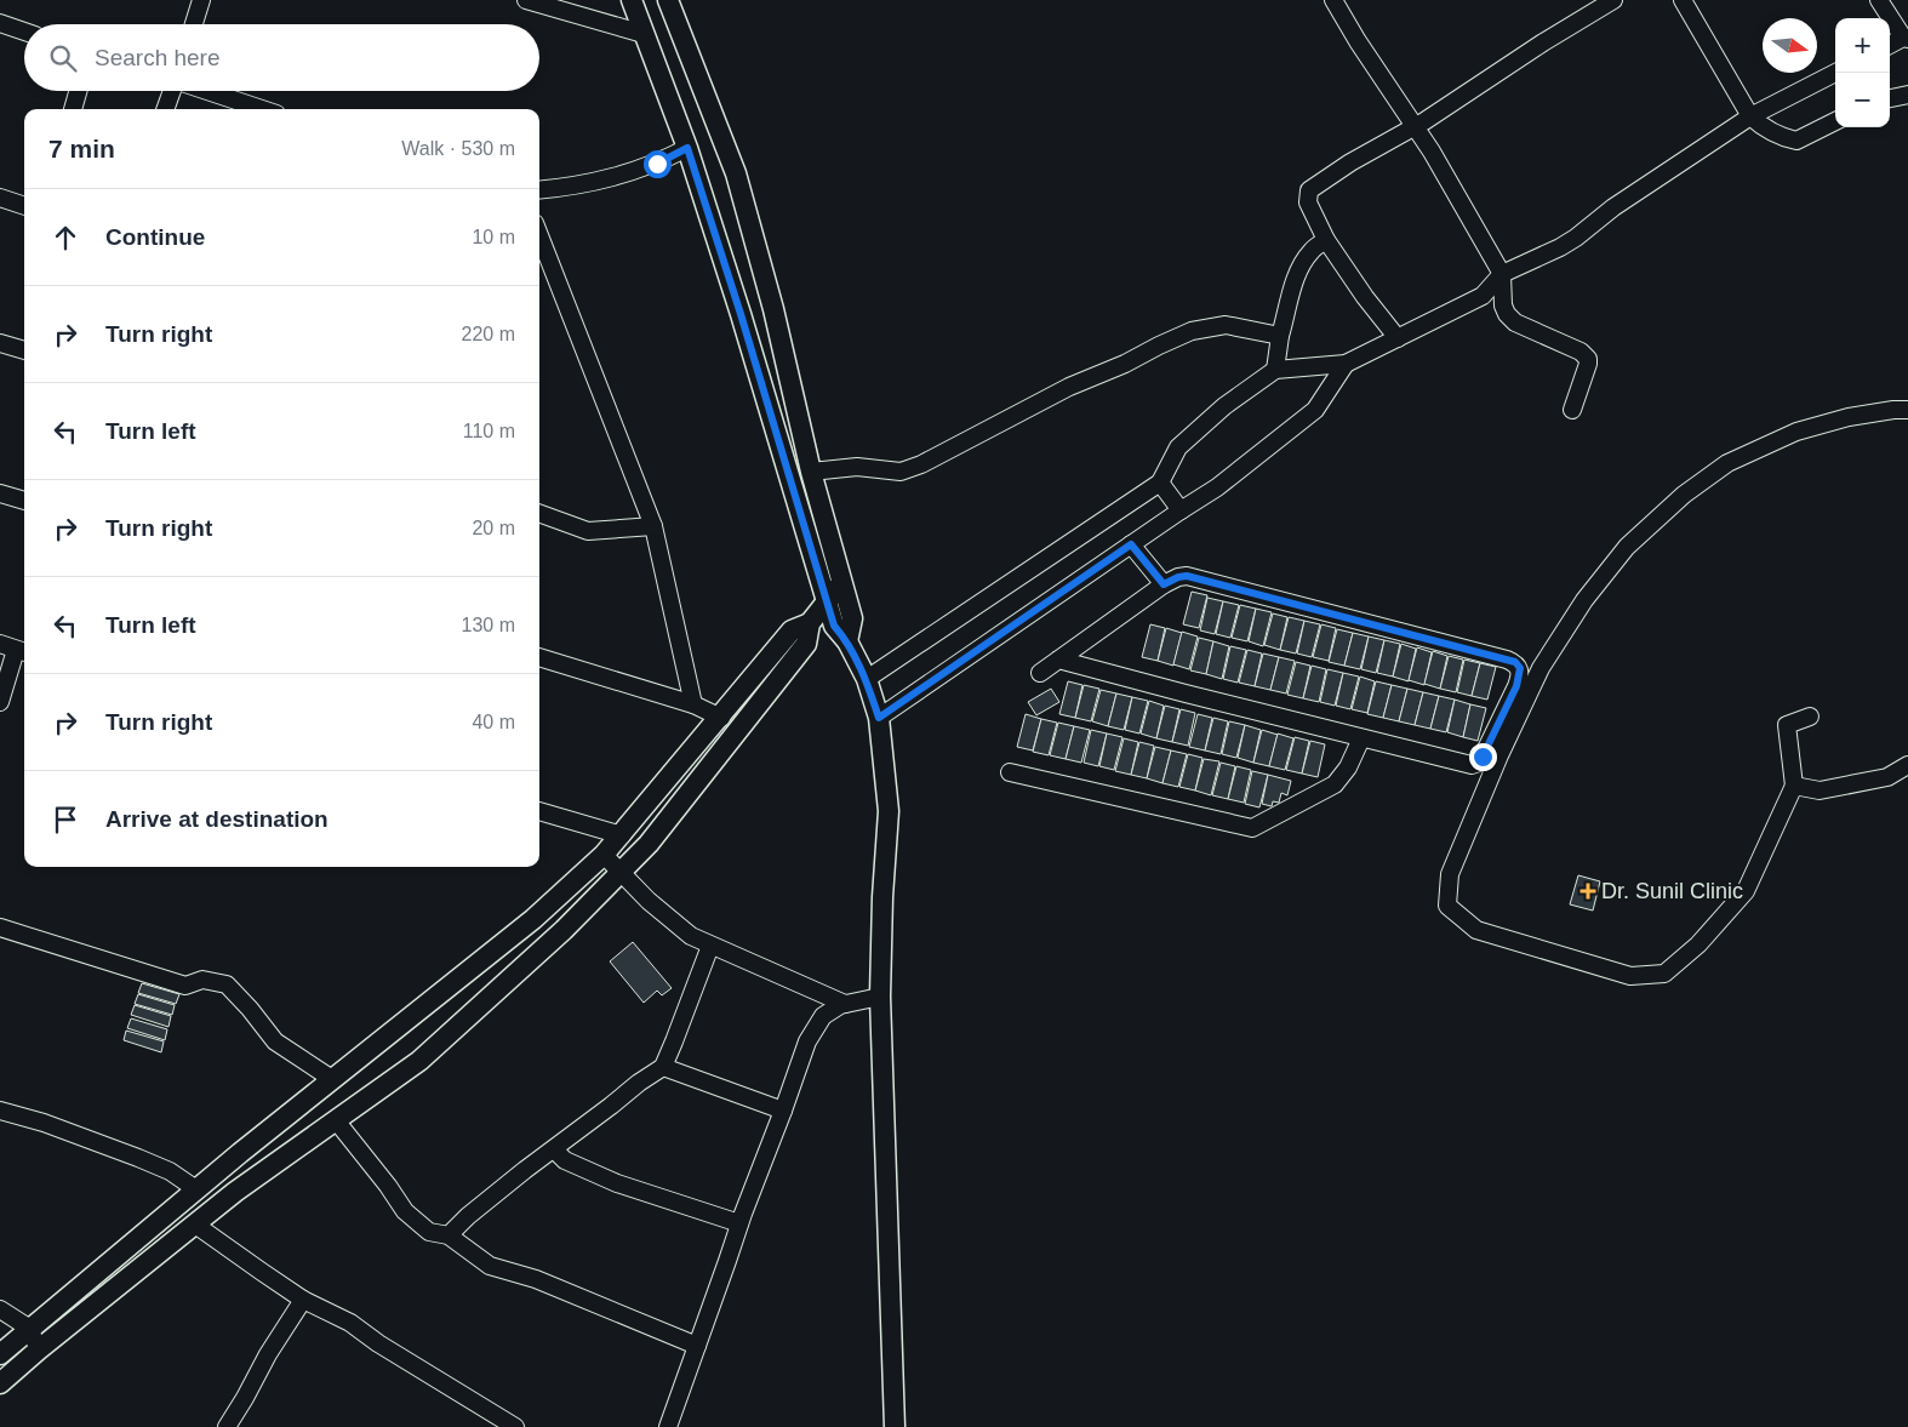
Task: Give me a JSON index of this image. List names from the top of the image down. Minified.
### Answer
{"places":{"health":["Dr. Sunil Clinic"]},"north":"right","page":{"map_buttons":["+","−"],"search":"Search here","heading":["7 min","Walk · 530 m"],"list":[["Continue","10 m"],["Turn right","220 m"],["Turn left","110 m"],["Turn right","20 m"],["Turn left","130 m"],["Turn right","40 m"],"Arrive at destination"]}}
